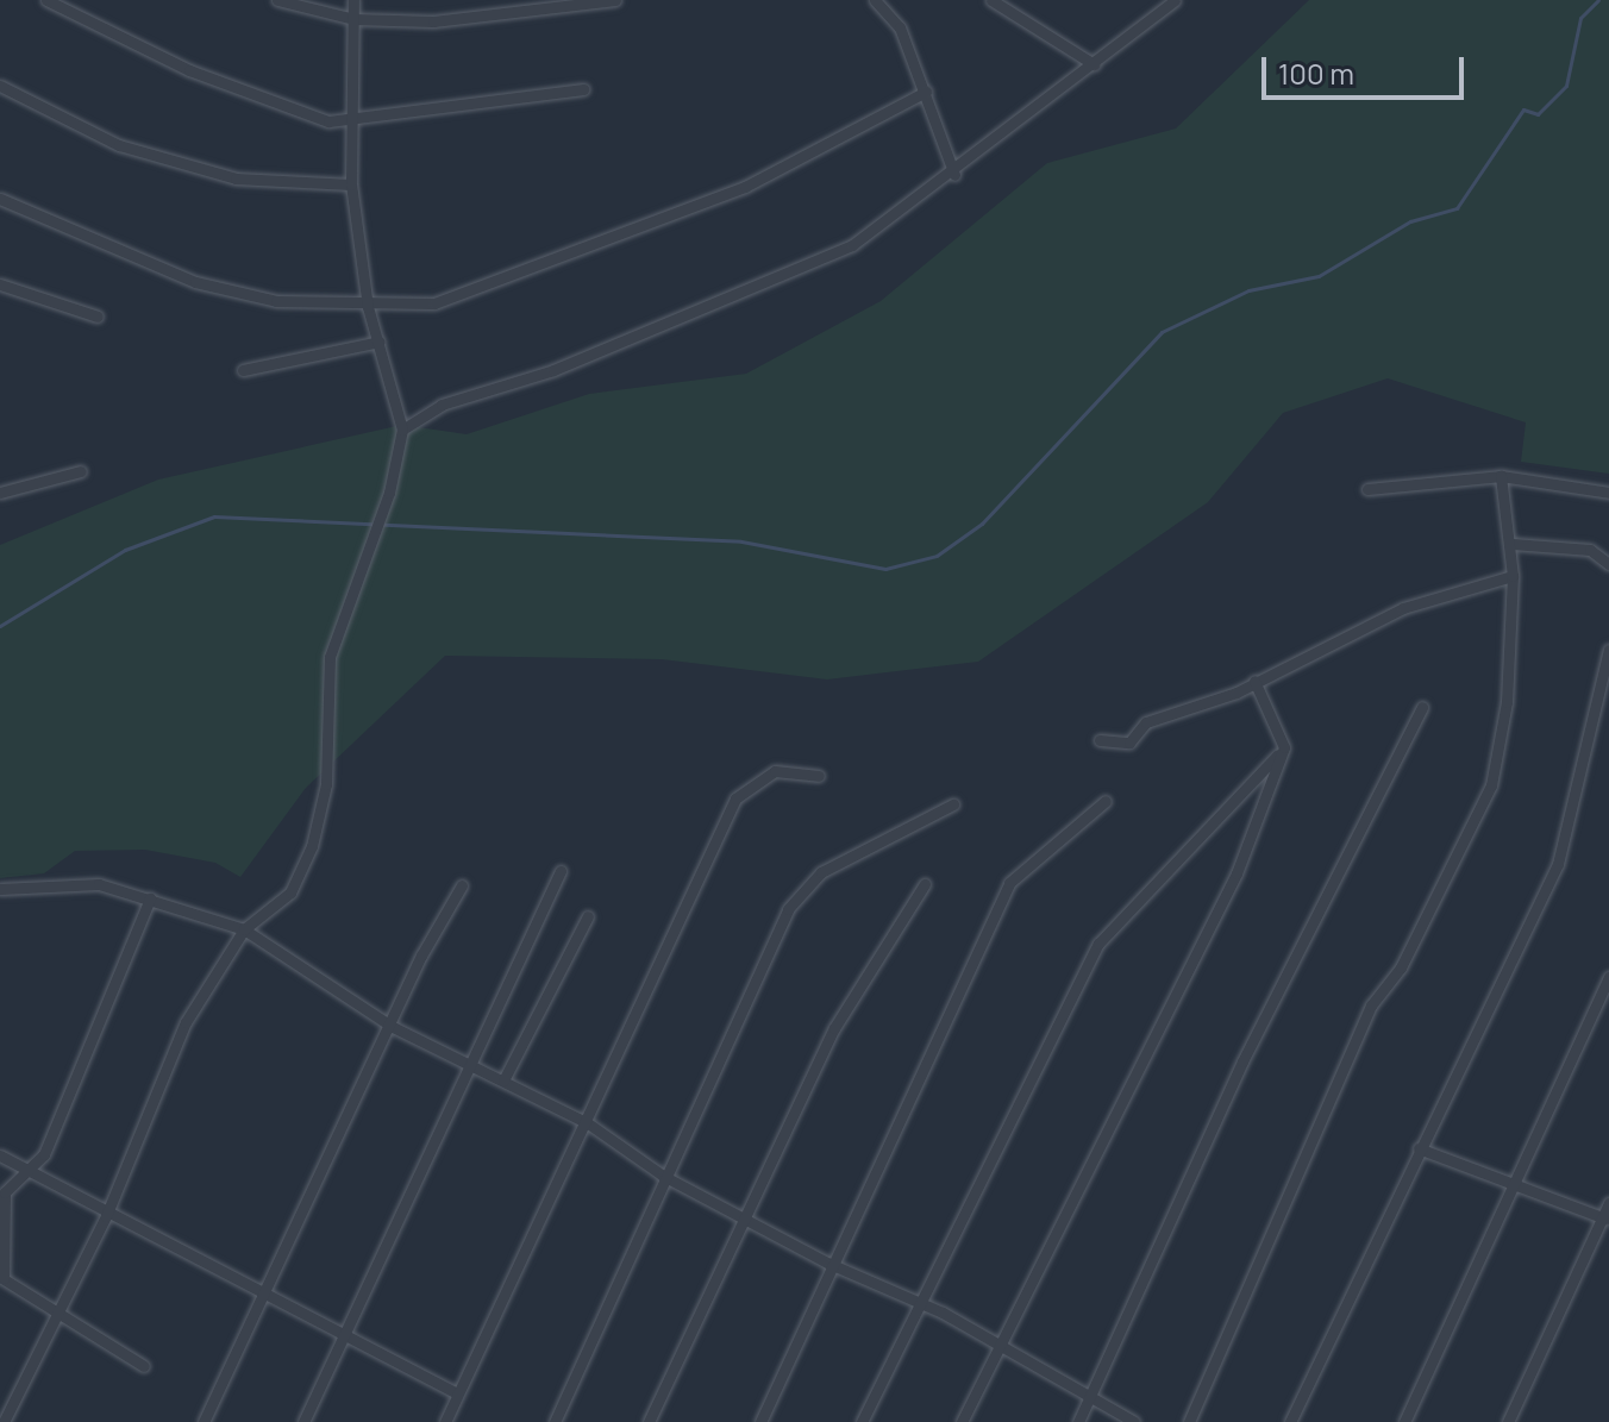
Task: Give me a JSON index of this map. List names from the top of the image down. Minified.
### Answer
{"scale_bar":"100 m"}
